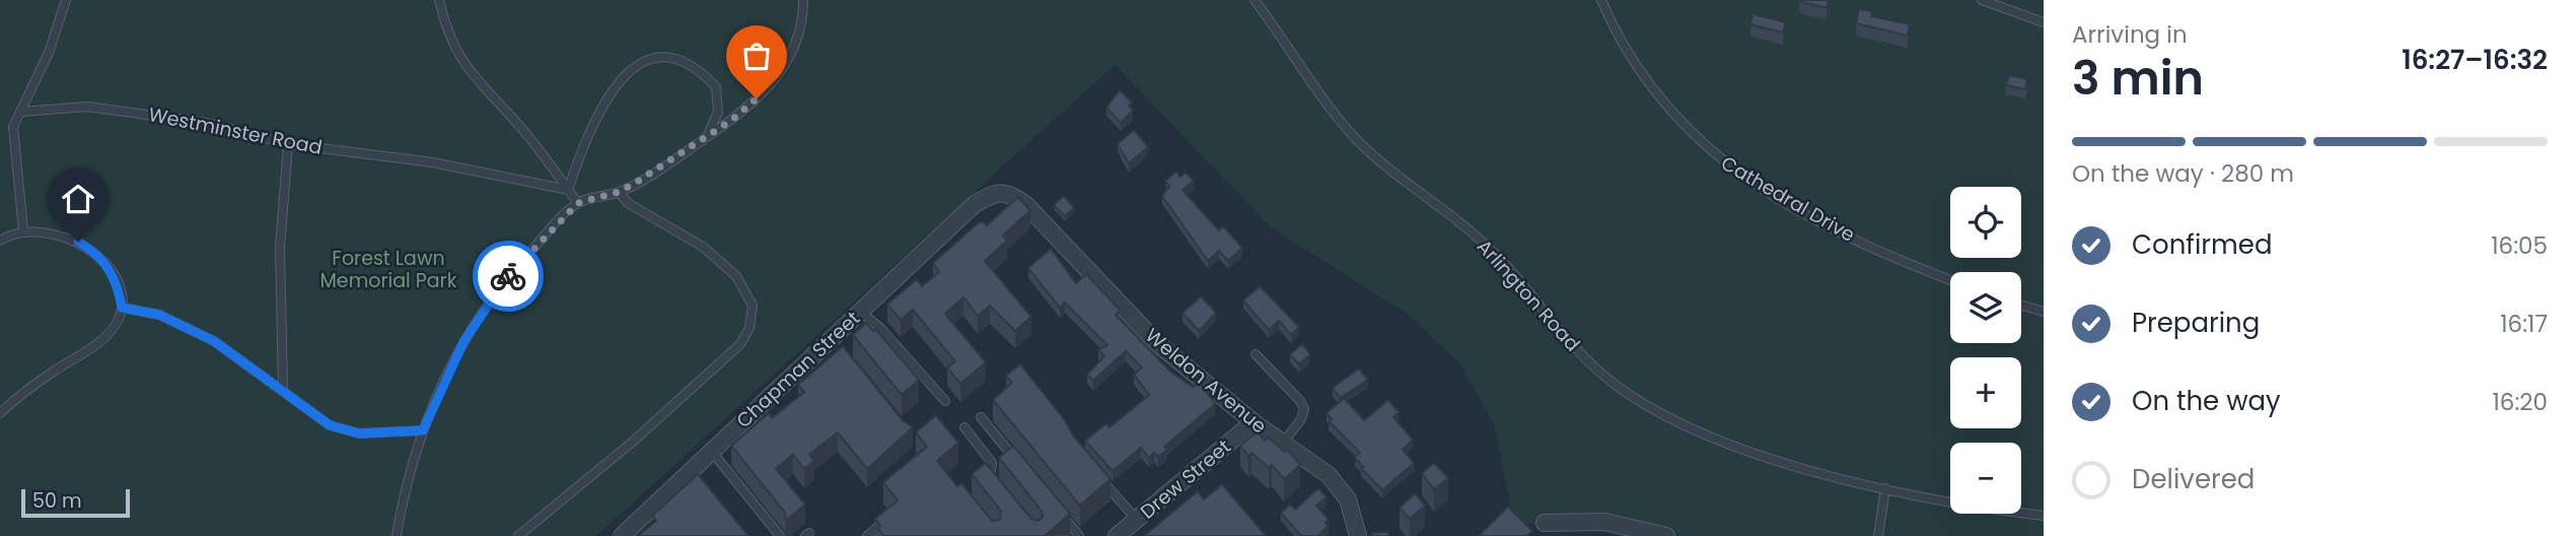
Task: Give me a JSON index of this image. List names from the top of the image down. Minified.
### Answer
{"streets":{"street":["Chapman Street","Weldon Avenue","Drew Street"],"lane":["Westminster Road","Cathedral Drive","Arlington Road"]},"crossings":[["Chapman Street","Weldon Avenue"],["Weldon Avenue","Drew Street"]],"parks":["Forest Lawn Memorial Park"],"scale_bar":"50 m","page":{"heading":["3 min","Arriving in","16:27–16:32"],"bar":"On the way · 280 m","map_buttons":["+","−"],"list":[["Confirmed","16:05"],["Preparing","16:17"],["On the way","16:20"],"Delivered"],"scale":"50 m"}}
